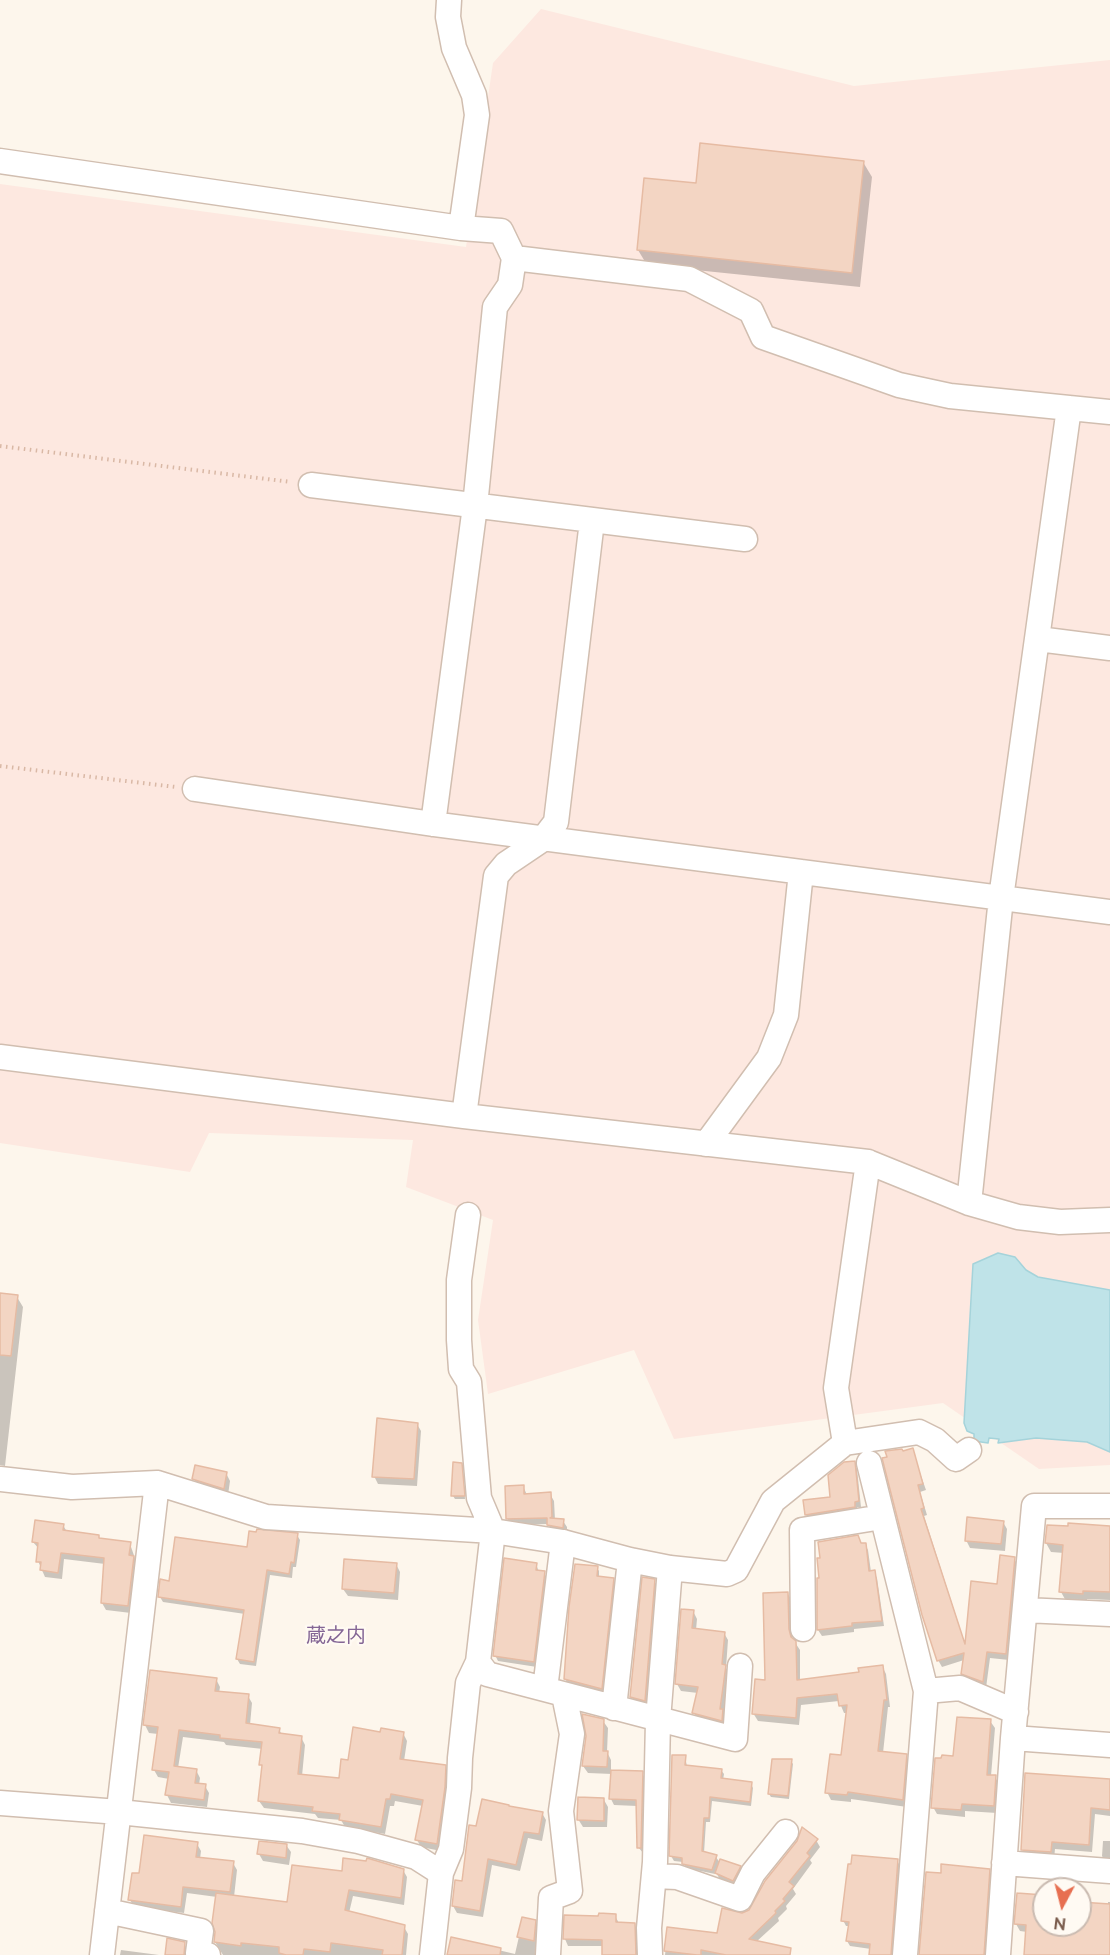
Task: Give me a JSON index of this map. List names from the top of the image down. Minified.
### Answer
{"districts":["蔵之内"],"north":"bottom"}
